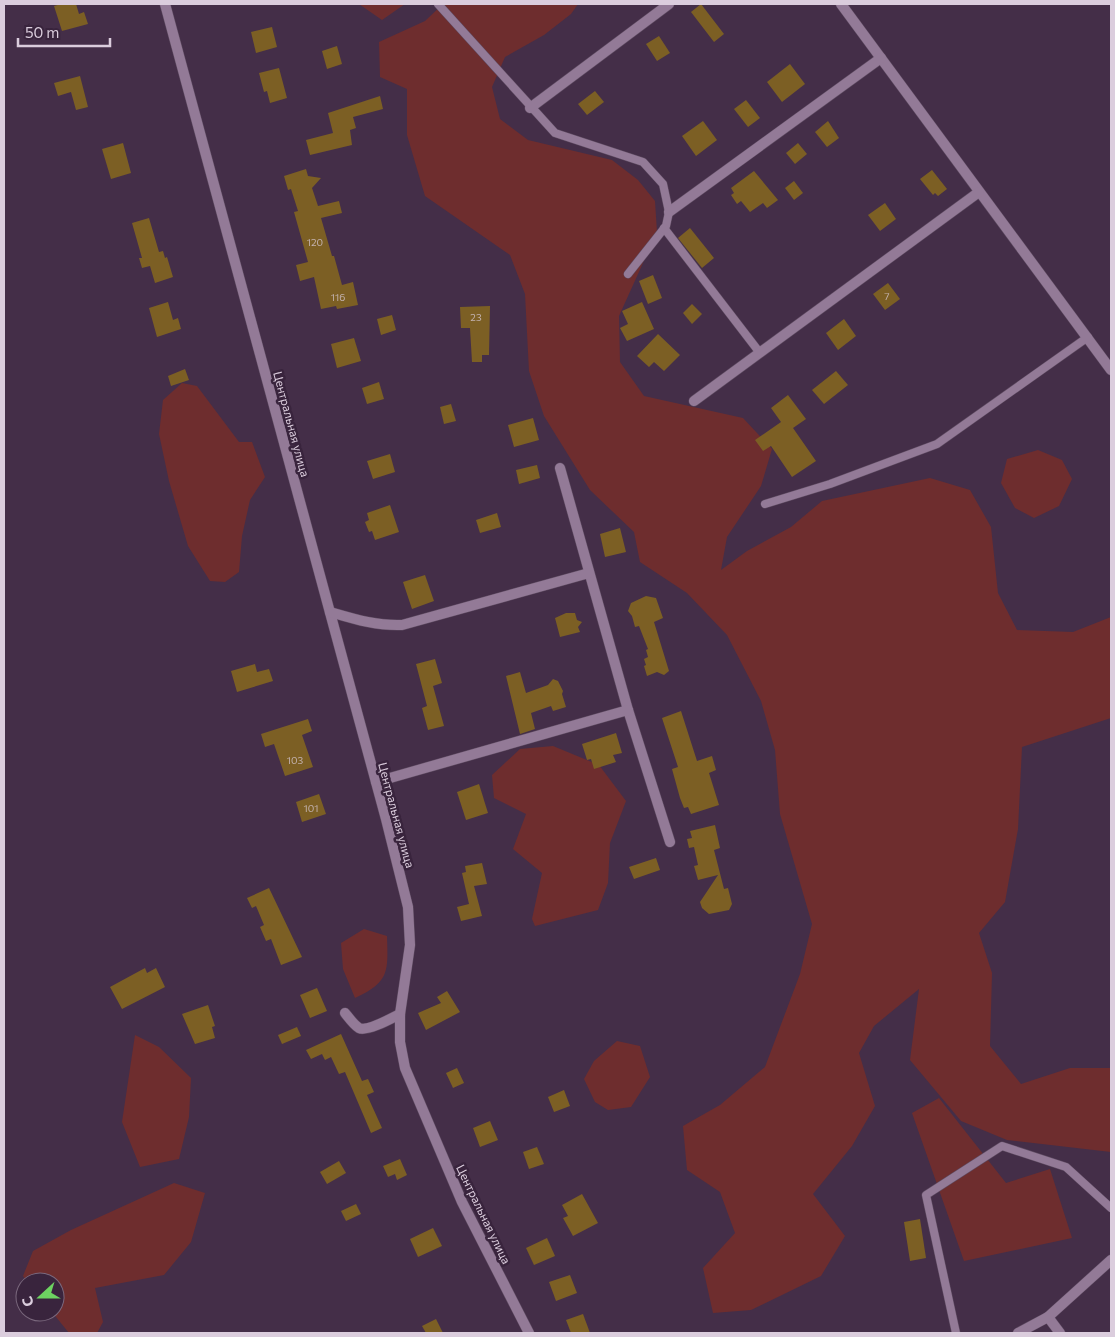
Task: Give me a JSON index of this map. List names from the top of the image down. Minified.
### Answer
{"streets":{"street":["Центральная улица"]},"house_numbers":["120","7","116","23","103","101"],"scale_bar":"50 m","north":"left"}
